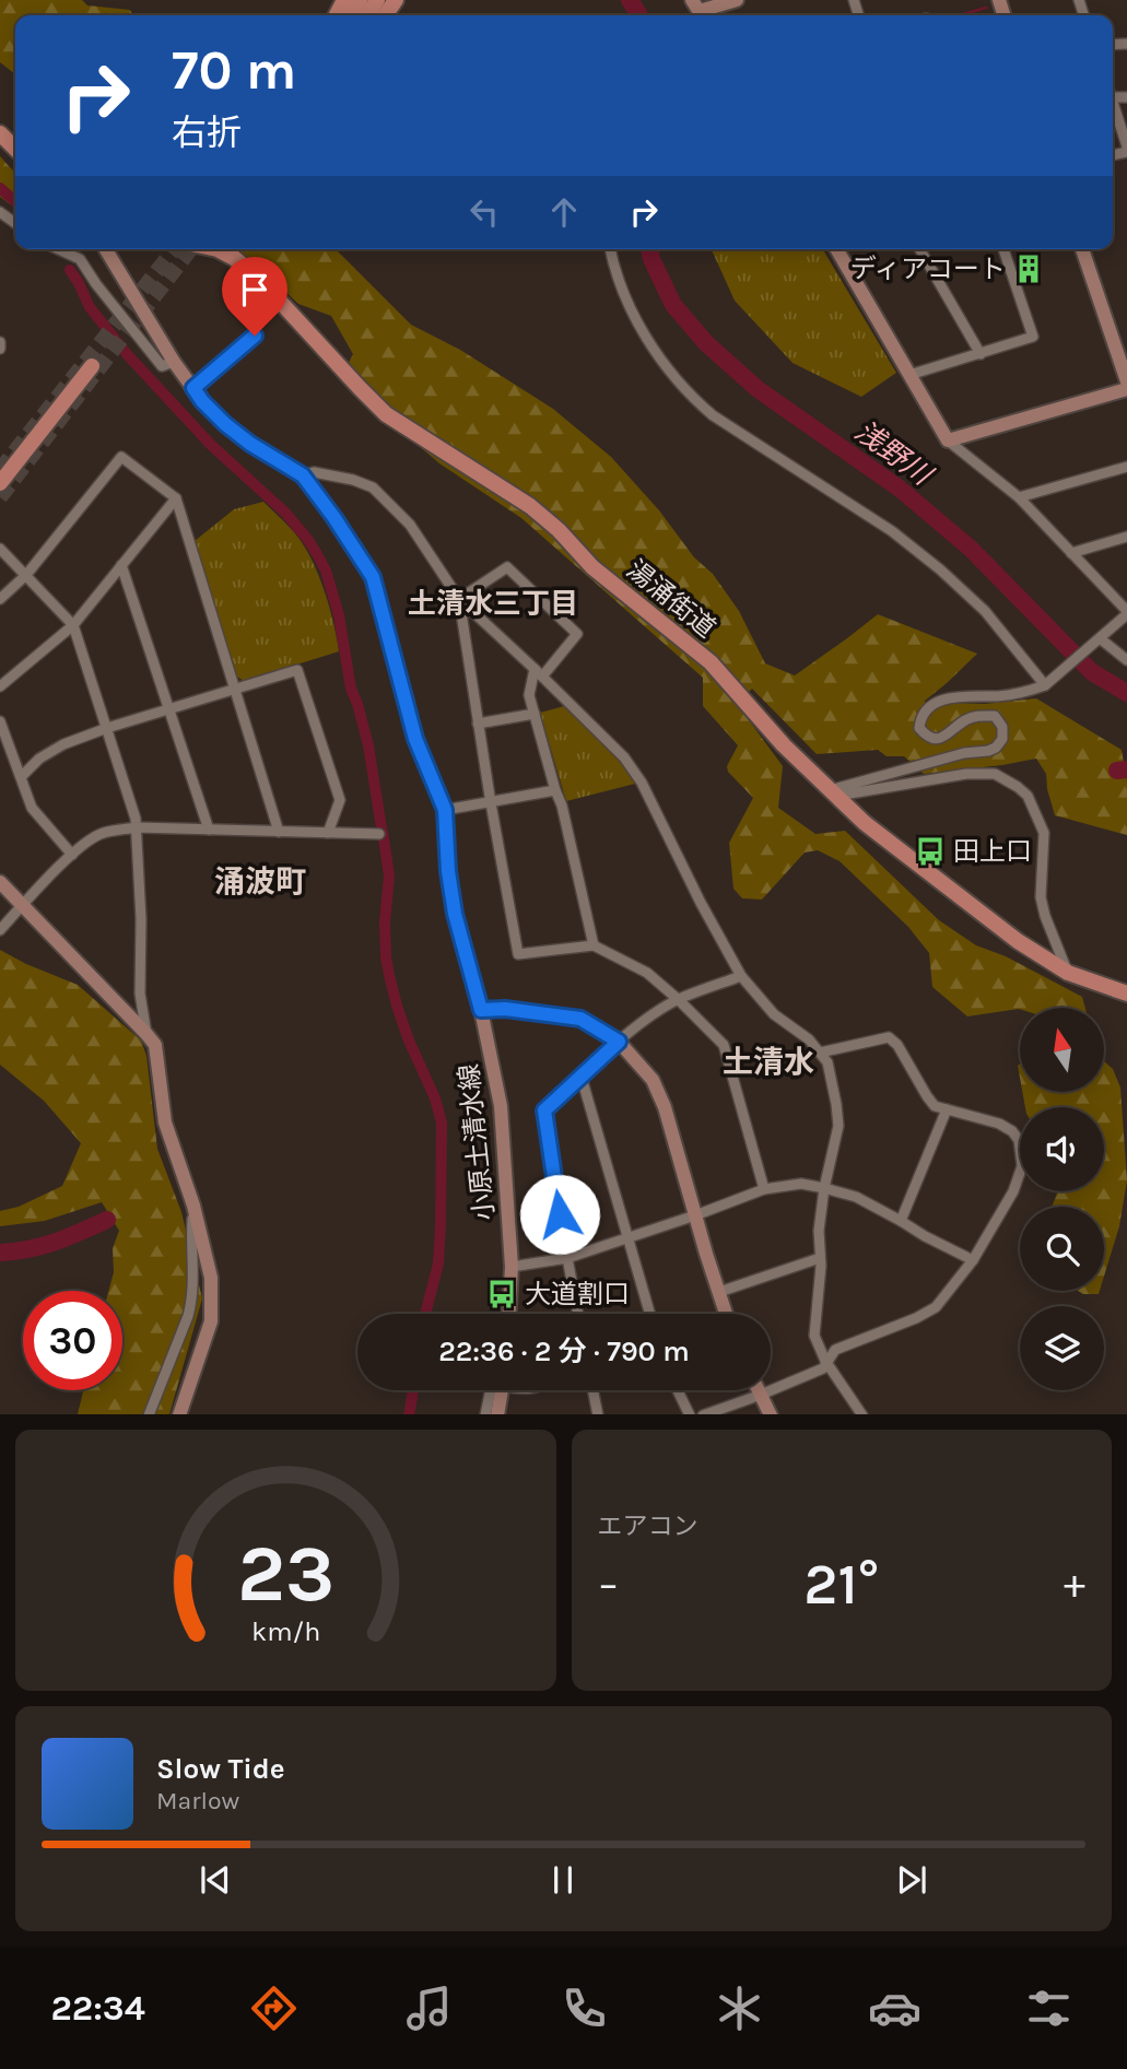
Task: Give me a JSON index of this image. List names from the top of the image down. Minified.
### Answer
{"streets":{"main road":["湯涌街道"],"street":["小原土清水線"]},"districts":["土清水三丁目","涌波町","土清水"],"water":["浅野川"],"places":{"building":["ディアコート"],"bus stop":["田上口","大道割口"]},"north":"top","page":{"turn":["70 m","右折"],"limit":"30","trip":"22:36 · 2 分 · 790 m","tile":"エアコン","heat":["−","21°","+"],"song":["Slow Tide","Marlow"],"tabs":"22:34","gauge":["23","km/h"]}}
